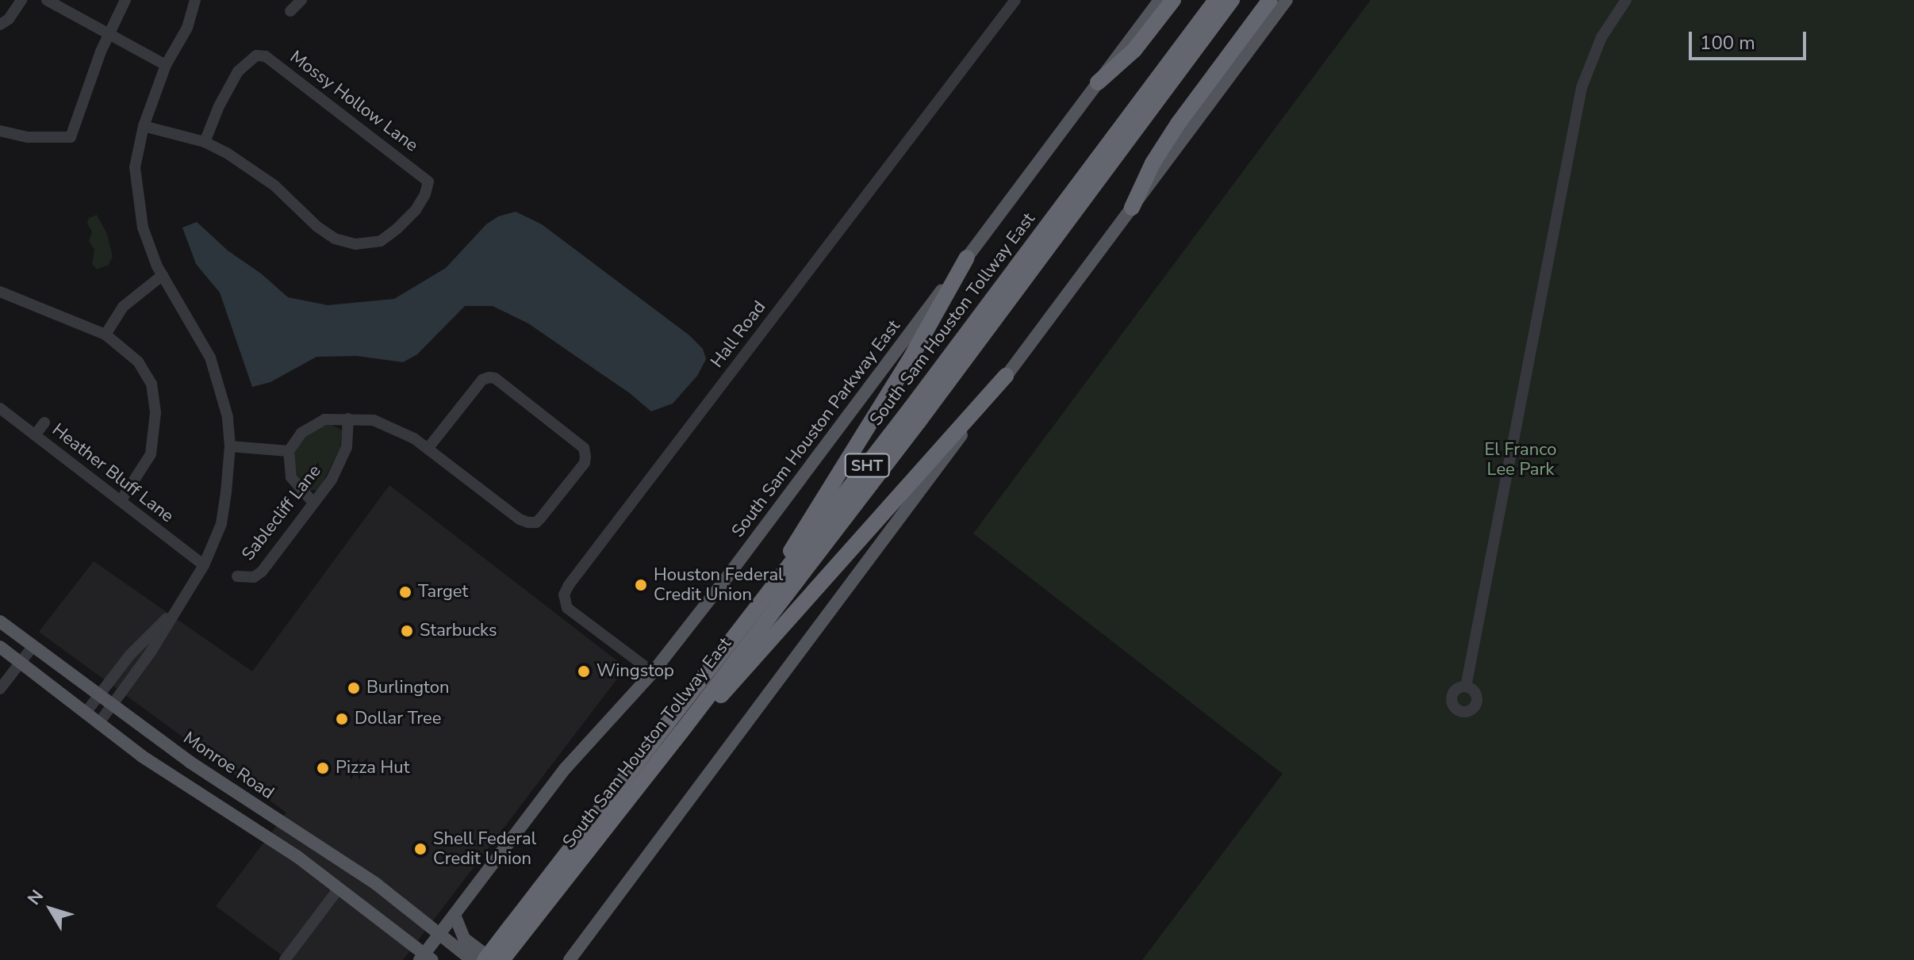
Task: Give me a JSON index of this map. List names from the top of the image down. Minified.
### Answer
{"streets":{"highway":["South Sam Houston Tollway East","SHT"],"main road":["South Sam Houston Parkway East","Monroe Road"],"street":["Mossy Hollow Lane","Hall Road","Heather Bluff Lane","Sablecliff Lane"]},"crossings":[["Hall Road","South Sam Houston Parkway East"],["South Sam Houston Parkway East","Monroe Road"]],"parks":["El Franco Lee Park"],"places":["Houston Federal Credit Union","Target","Starbucks","Wingstop","Burlington","Dollar Tree","Pizza Hut","Shell Federal Credit Union"],"scale_bar":"100 m","north":"top left"}
